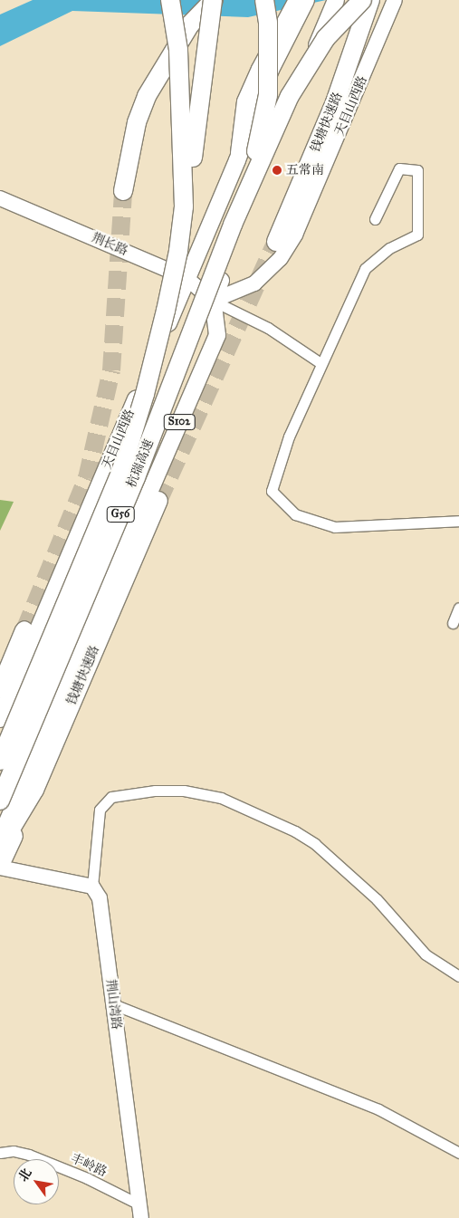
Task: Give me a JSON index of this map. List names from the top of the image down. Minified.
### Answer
{"streets":{"highway":["钱塘快速路","杭瑞高速","G56"],"main road":["天目山西路","荆长路","S102","荆山湾路"],"street":["丰岭路"]},"crossings":[["天目山西路","荆长路"],["天目山西路","S102"],["荆长路","S102"],["荆山湾路","丰岭路"]],"places":["五常南"],"north":"top left"}
